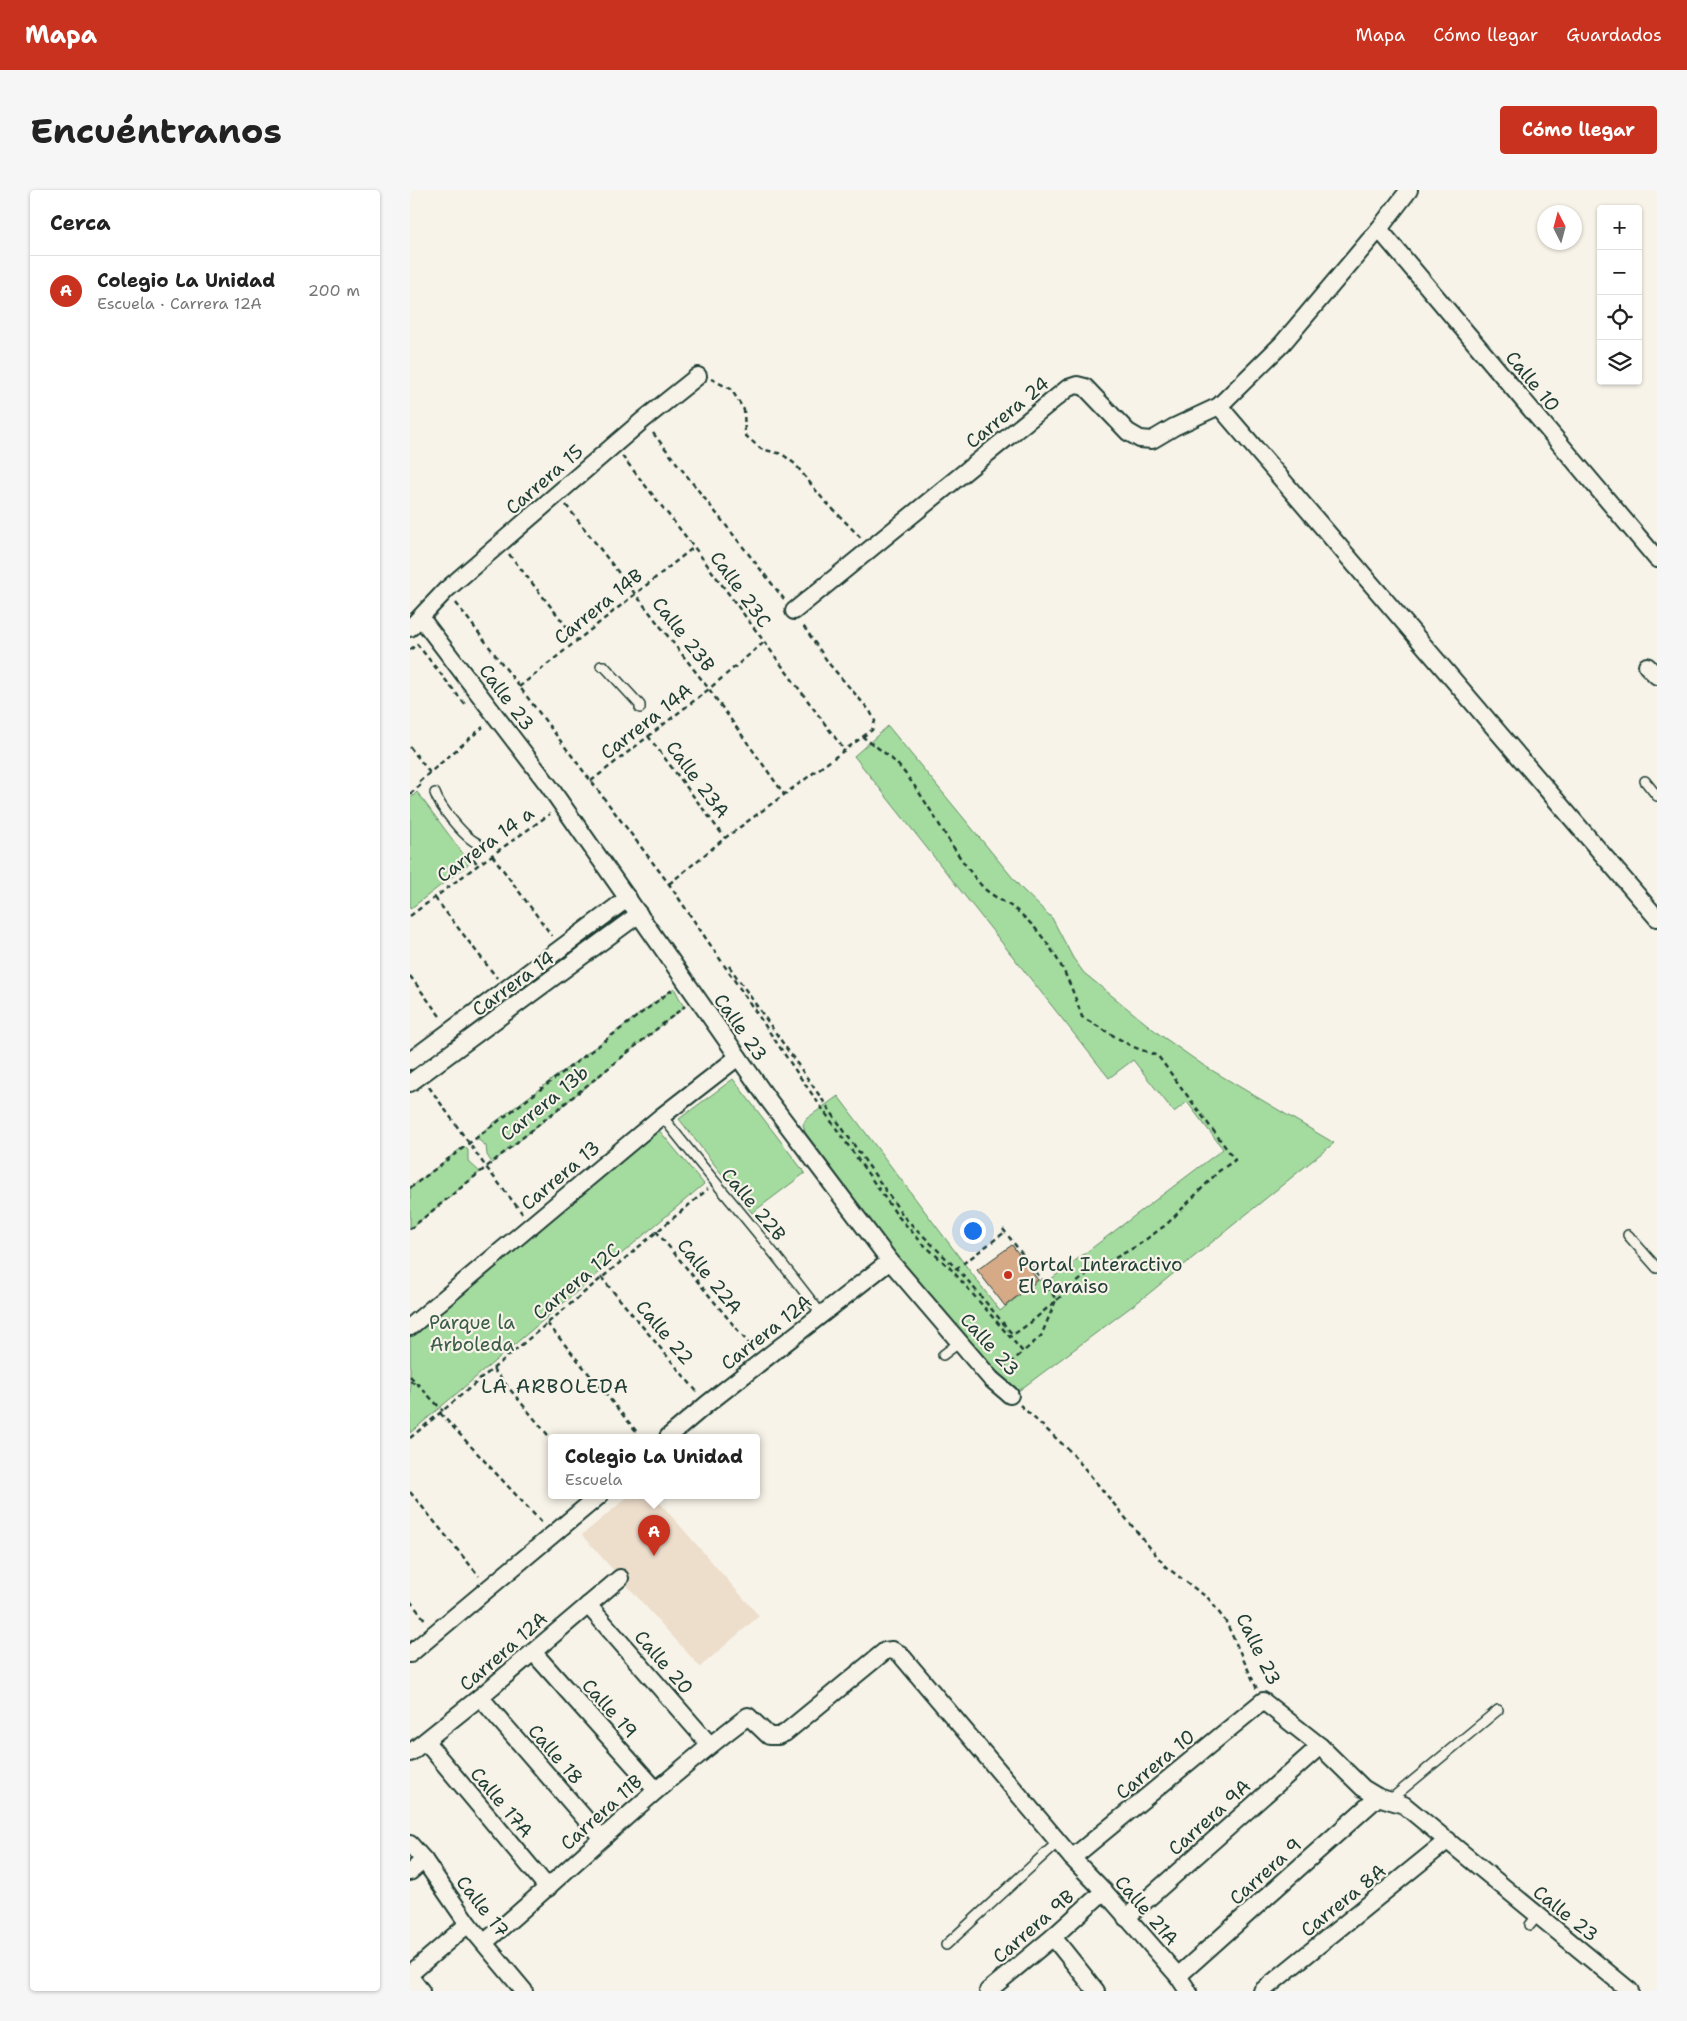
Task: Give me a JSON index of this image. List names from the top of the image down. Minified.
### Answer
{"streets":{"street":["Calle 10","Carrera 24","Carrera 15","Calle 23","Carrera 14","Carrera 13","Carrera 12A","Calle 20","Calle 19","Calle 18","Carrera 10","Calle 17A","Carrera 11B","Carrera 9A","Carrera 9","Carrera 8A","Calle 17","Calle 21A","Carrera 9B"],"lane":["Calle 22B"],"path":["Calle 23C","Carrera 14B","Calle 23B","Carrera 14A","Calle 23A","Carrera 14 a","Carrera 13b","Calle 22A","Carrera 12C","Calle 22"]},"crossings":[["Calle 10","Carrera 24"],["Carrera 15","Calle 23C"],["Carrera 15","Calle 23B"],["Carrera 15","Calle 23"],["Calle 23C","Carrera 14B"],["Calle 23C","Carrera 14A"],["Carrera 14B","Calle 23B"],["Carrera 14B","Calle 23"],["Calle 23B","Carrera 14A"],["Calle 23","Carrera 14A"],["Calle 23","Carrera 14"],["Calle 23","Carrera 13b"],["Calle 23","Carrera 13"],["Calle 23","Carrera 12A"],["Calle 23","Carrera 10"],["Calle 23","Carrera 9A"],["Calle 23","Carrera 9"],["Calle 23","Carrera 8A"],["Carrera 14A","Calle 23A"],["Carrera 13","Calle 22B"],["Calle 22B","Carrera 12C"],["Calle 22B","Carrera 12A"],["Calle 22A","Carrera 12C"],["Calle 22A","Carrera 12A"],["Carrera 12C","Calle 22"],["Calle 22","Carrera 12A"],["Carrera 12A","Calle 20"],["Carrera 12A","Calle 19"],["Carrera 12A","Calle 18"],["Carrera 12A","Calle 17A"],["Calle 20","Carrera 11B"],["Calle 19","Carrera 11B"],["Calle 18","Carrera 11B"],["Carrera 10","Calle 21A"],["Calle 17A","Carrera 11B"],["Carrera 11B","Calle 17"],["Carrera 11B","Calle 21A"],["Carrera 9A","Calle 21A"],["Carrera 9","Calle 21A"],["Calle 21A","Carrera 9B"]],"districts":["LA ARBOLEDA"],"parks":["Parque la Arboleda"],"places":["Portal Interactivo El Paraiso"],"north":"top","page":{"header":"Mapa","nav":["Mapa","Cómo llegar","Guardados"],"buttons":"Cómo llegar","title":"Encuéntranos","heading":"Cerca","map_buttons":["+","−"],"list":[{"mark":"A","name":"Colegio La Unidad","note":"Escuela · Carrera 12A","value":"200 m"}],"popup":["Colegio La Unidad","Escuela"],"pins":"A"}}
